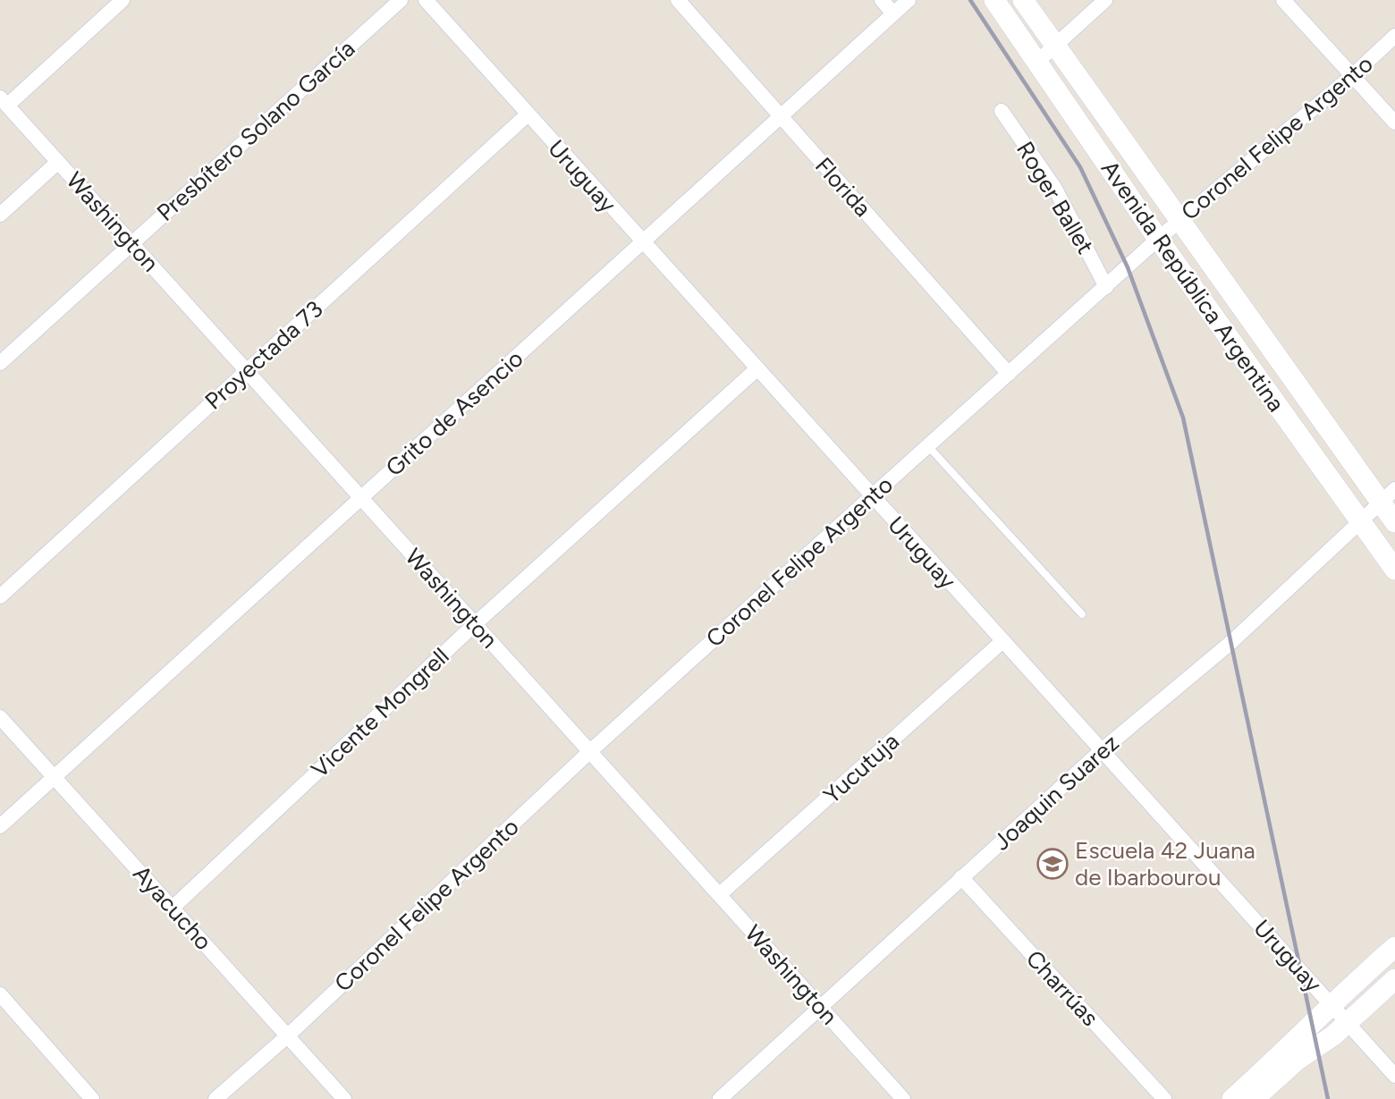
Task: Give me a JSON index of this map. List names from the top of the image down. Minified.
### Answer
{"streets":{"street":["Presbítero Solano García","Coronel Felipe Argento","Uruguay","Florida","Roger Ballet","Washington","Avenida República Argentina","Proyectada 73","Grito de Asencio","Vicente Mongrell","Yucutuja","Joaquin Suarez","Ayacucho","Charrúas"]},"crossings":[["Presbítero Solano García","Washington"],["Coronel Felipe Argento","Uruguay"],["Coronel Felipe Argento","Florida"],["Coronel Felipe Argento","Roger Ballet"],["Coronel Felipe Argento","Washington"],["Coronel Felipe Argento","Avenida República Argentina"],["Coronel Felipe Argento","Ayacucho"],["Uruguay","Proyectada 73"],["Uruguay","Grito de Asencio"],["Uruguay","Vicente Mongrell"],["Uruguay","Yucutuja"],["Uruguay","Joaquin Suarez"],["Florida","Grito de Asencio"],["Washington","Proyectada 73"],["Washington","Grito de Asencio"],["Washington","Vicente Mongrell"],["Washington","Yucutuja"],["Washington","Joaquin Suarez"],["Avenida República Argentina","Joaquin Suarez"],["Grito de Asencio","Ayacucho"],["Vicente Mongrell","Ayacucho"],["Joaquin Suarez","Charrúas"]],"places":{"school or university":["Escuela 42 Juana de Ibarbourou"]}}
